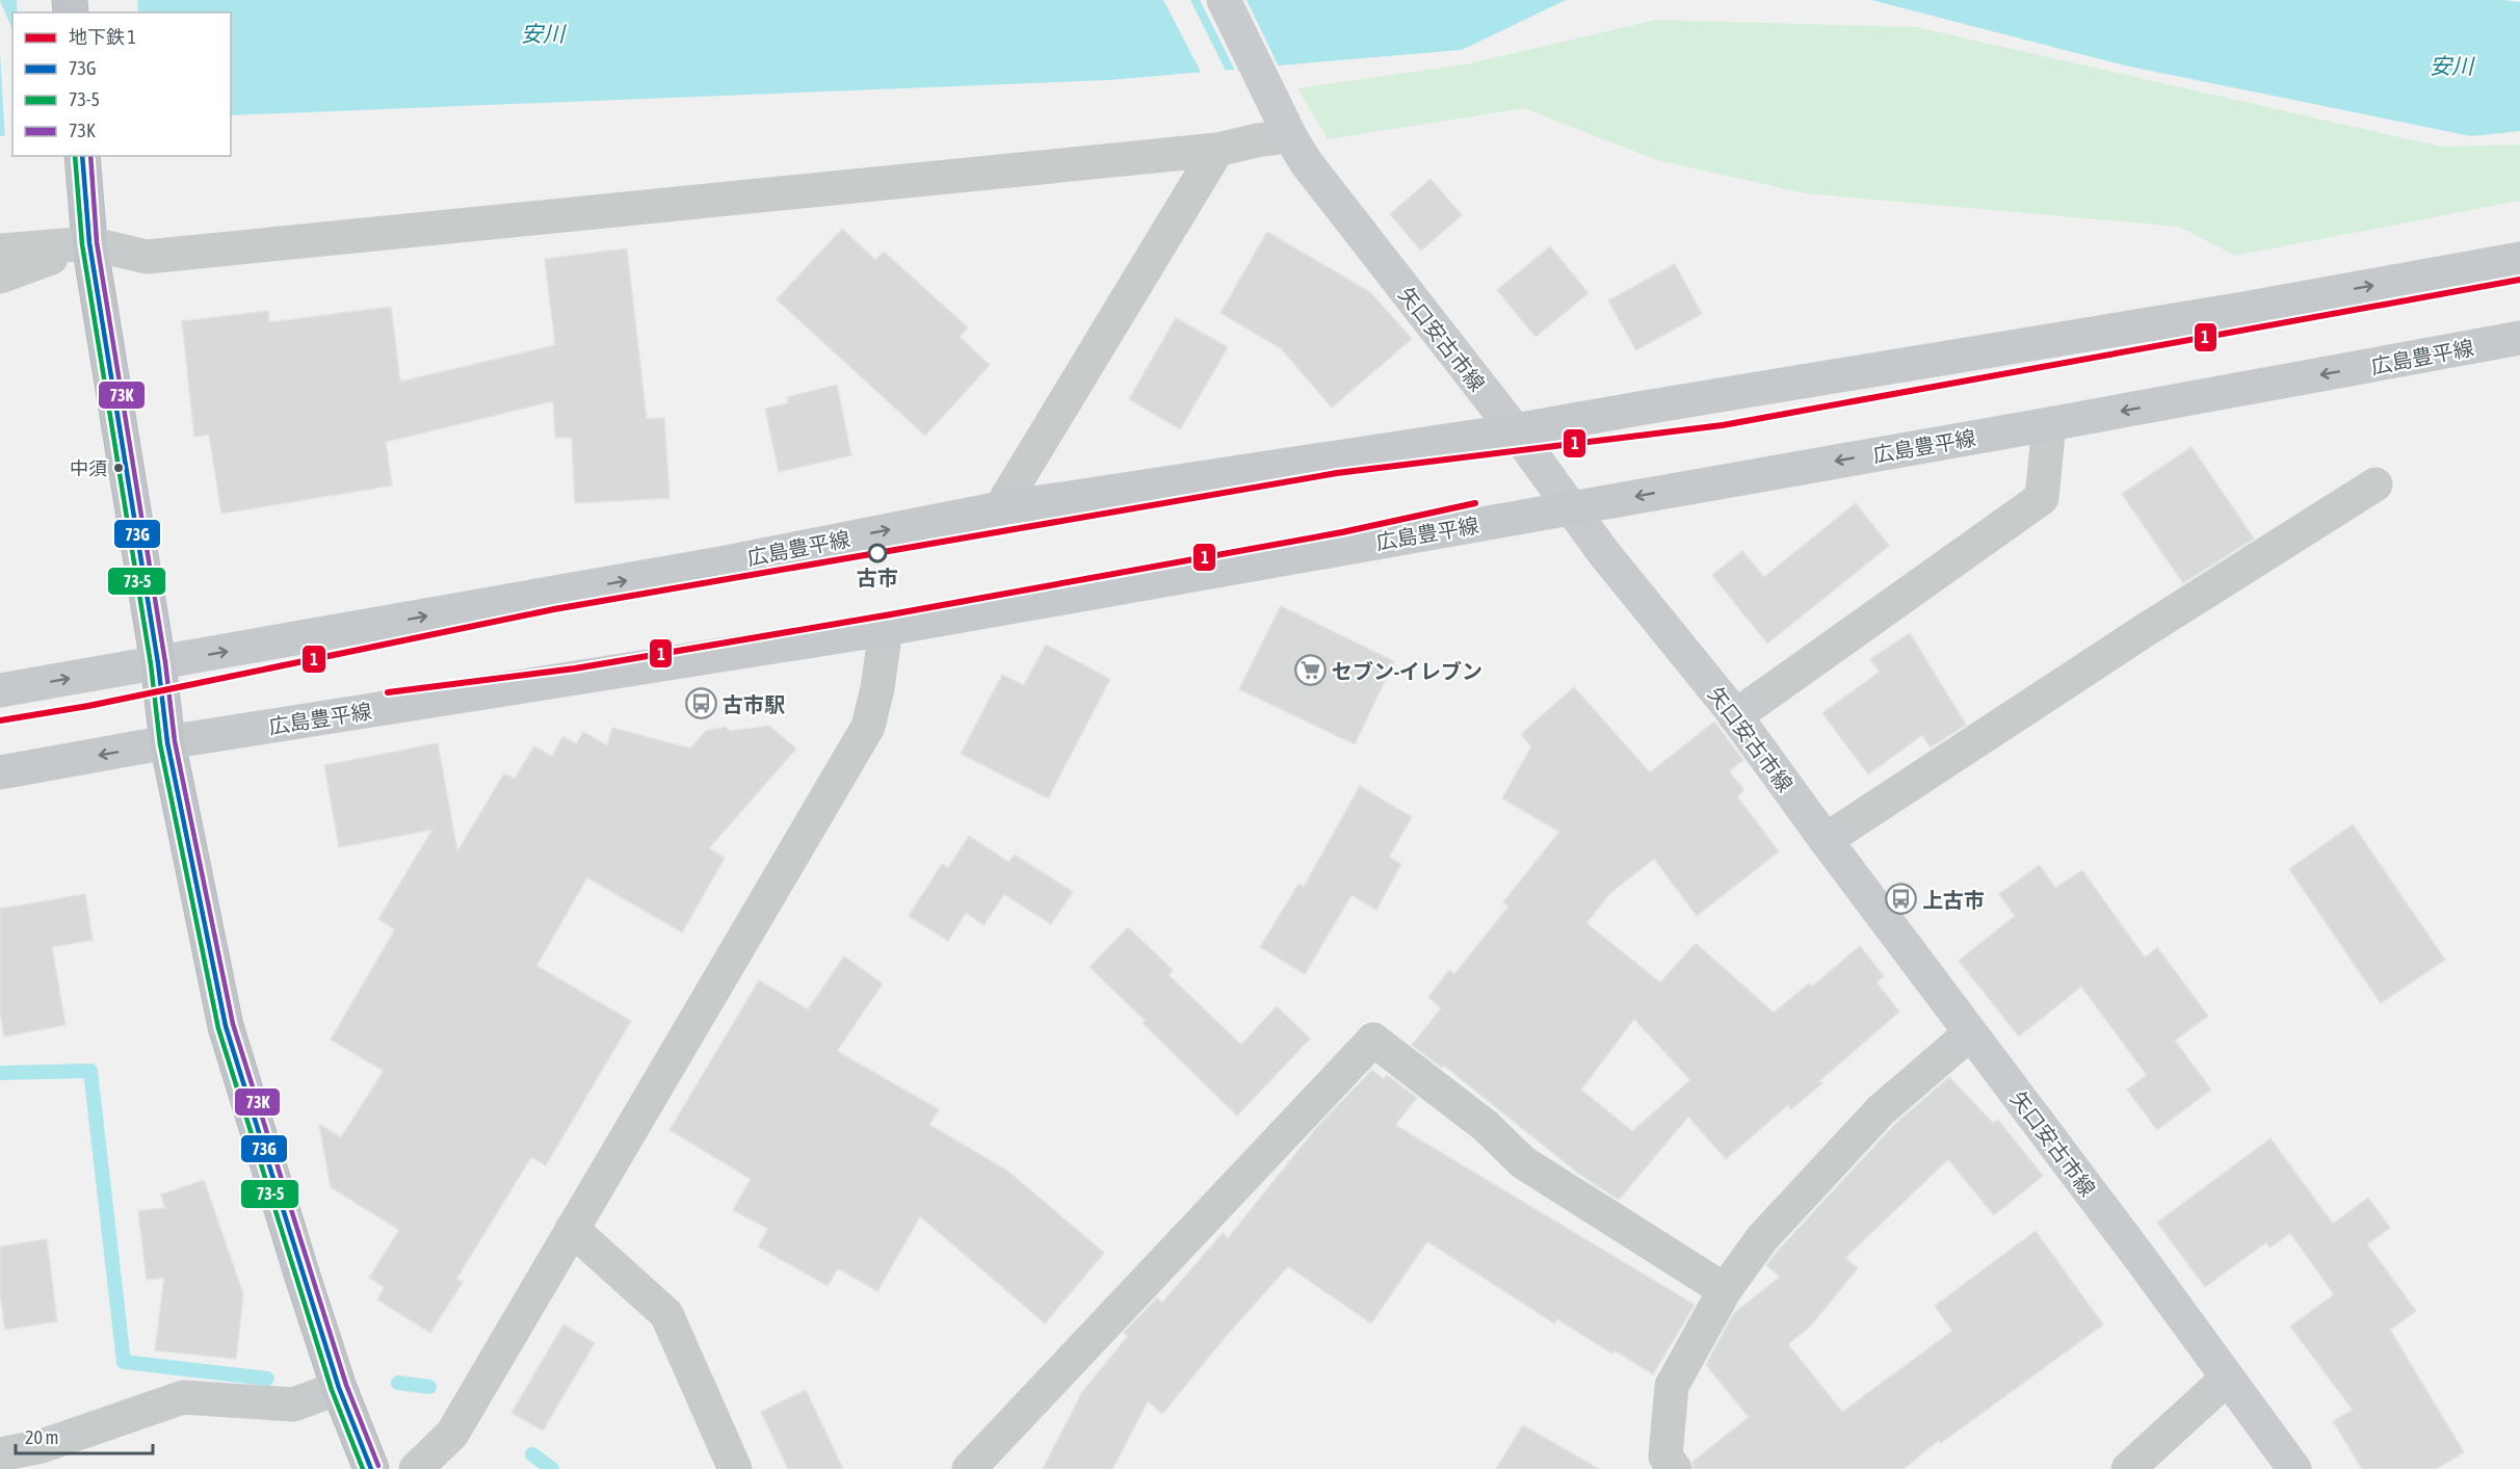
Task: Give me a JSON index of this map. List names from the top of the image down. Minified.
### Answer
{"streets":{"main road":["矢口安古市線","広島豊平線"]},"crossings":[["矢口安古市線","広島豊平線"]],"water":["安川"],"places":{"other":["中須","古市"],"supermarket":["セブン-イレブン"],"bus stop":["古市駅","上古市"]},"lines":["transit line 73G","transit line 73-5","transit line 73K","metro line 1"],"legend":["地下鉄 1","73G","73-5","73K"],"scale_bar":"20 m"}
